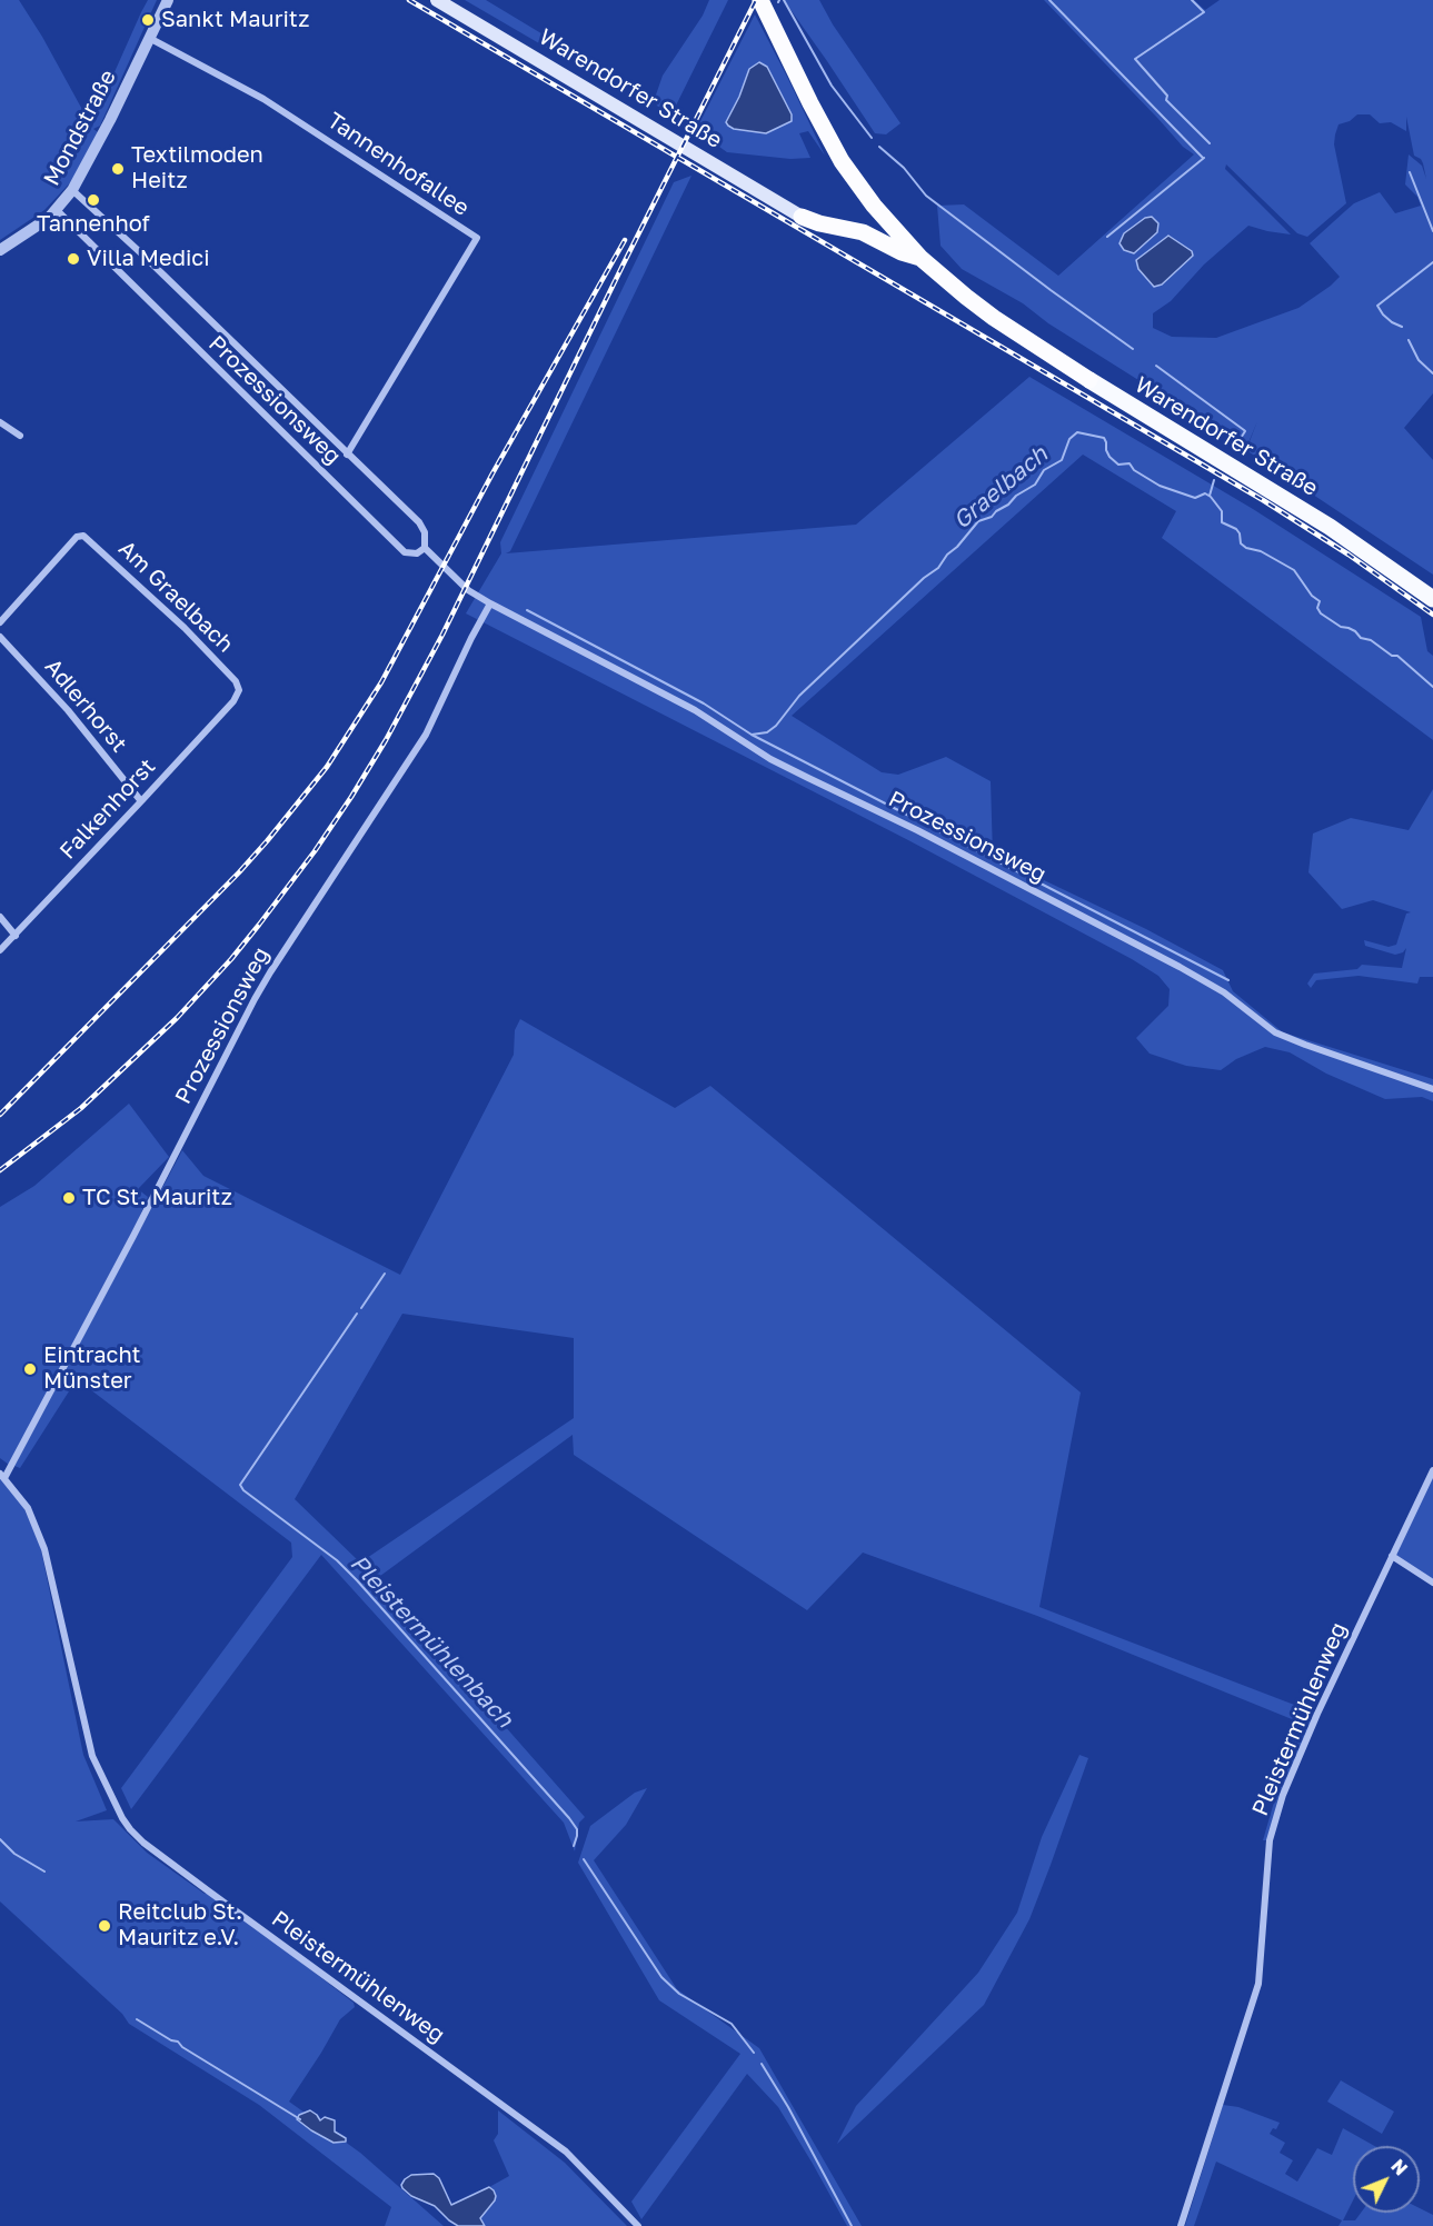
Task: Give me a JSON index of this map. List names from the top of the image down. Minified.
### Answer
{"streets":{"highway":["Warendorfer Straße"],"street":["Mondstraße","Tannenhofallee","Prozessionsweg","Am Graelbach","Adlerhorst","Falkenhorst","Pleistermühlenweg"]},"crossings":[["Mondstraße","Tannenhofallee"],["Mondstraße","Prozessionsweg"],["Tannenhofallee","Prozessionsweg"],["Prozessionsweg","Pleistermühlenweg"],["Am Graelbach","Falkenhorst"],["Adlerhorst","Falkenhorst"]],"water":["Graelbach","Pleistermühlenbach"],"places":["Sankt Mauritz","Textilmoden Heitz","Tannenhof","Villa Medici","TC St. Mauritz","Eintracht Münster","Reitclub St. Mauritz e.V."],"north":"top right"}
